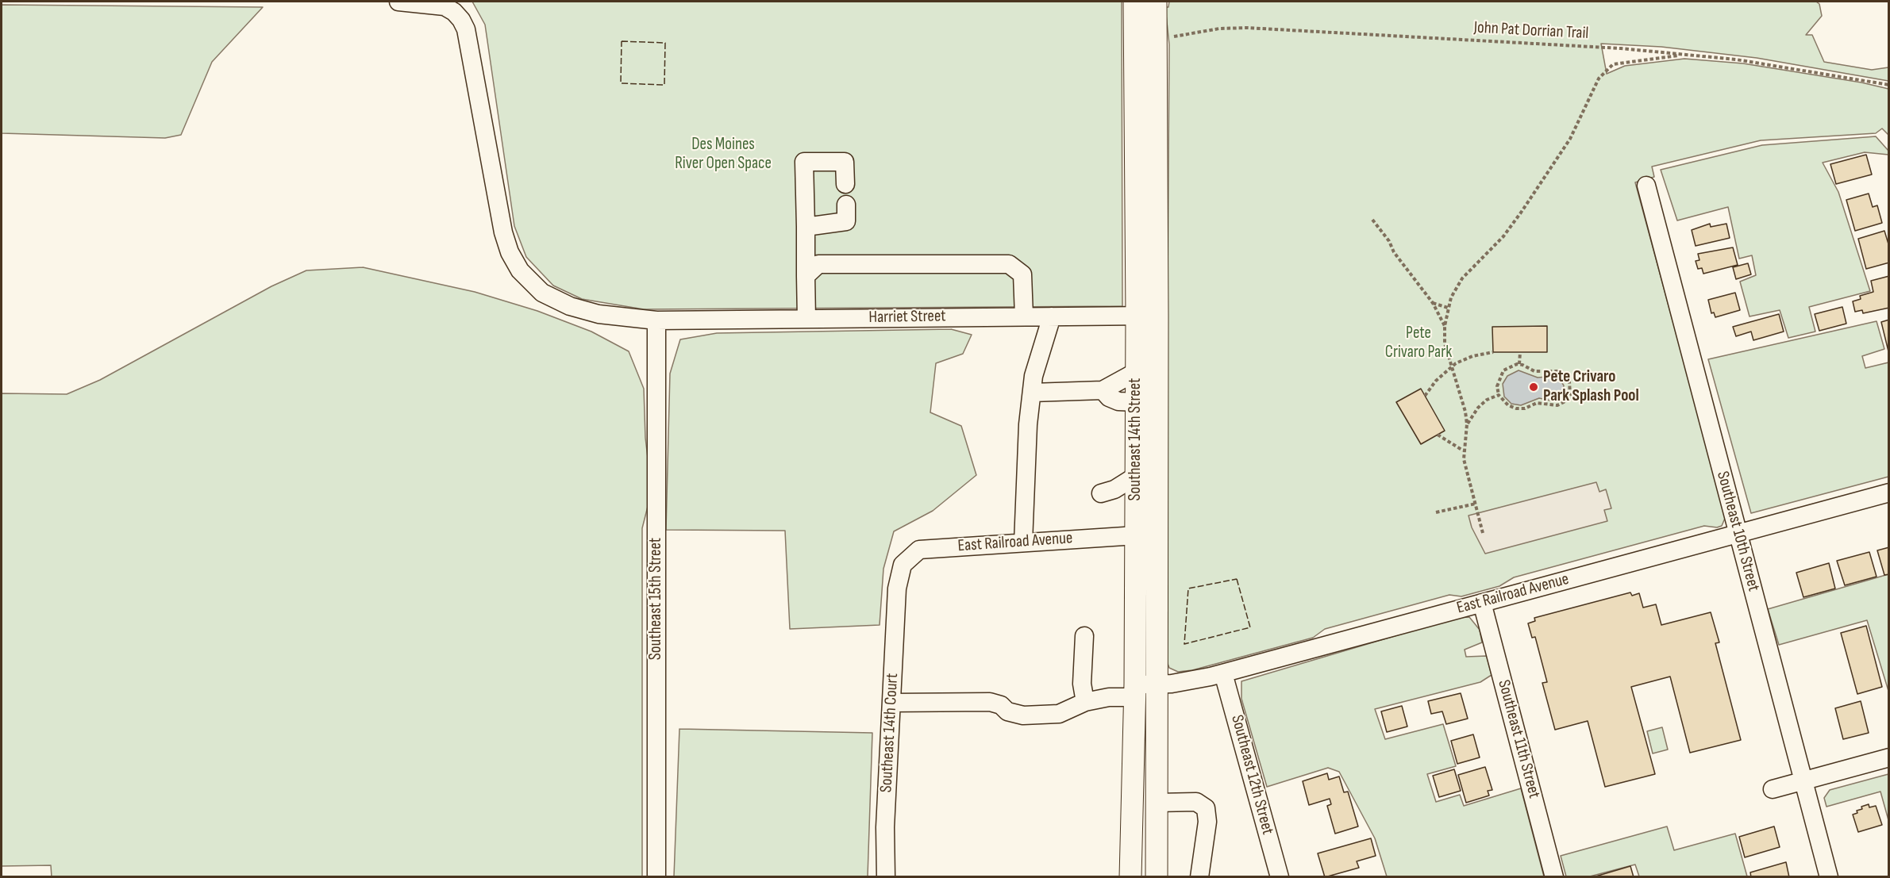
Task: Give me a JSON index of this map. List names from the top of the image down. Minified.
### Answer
{"streets":{"main road":["Southeast 14th Street"],"street":["Harriet Street","Southeast 10th Street","East Railroad Avenue","Southeast 15th Street","Southeast 14th Court","Southeast 11th Street","Southeast 12th Street"],"path":["John Pat Dorrian Trail"]},"crossings":[["Harriet Street","Southeast 14th Street"],["Harriet Street","Southeast 15th Street"],["Southeast 14th Street","East Railroad Avenue"],["Southeast 10th Street","East Railroad Avenue"],["East Railroad Avenue","Southeast 14th Court"],["East Railroad Avenue","Southeast 11th Street"],["East Railroad Avenue","Southeast 12th Street"]],"parks":["Des Moines River Open Space","Pete Crivaro Park"],"places":["Pete Crivaro Park Splash Pool"]}
